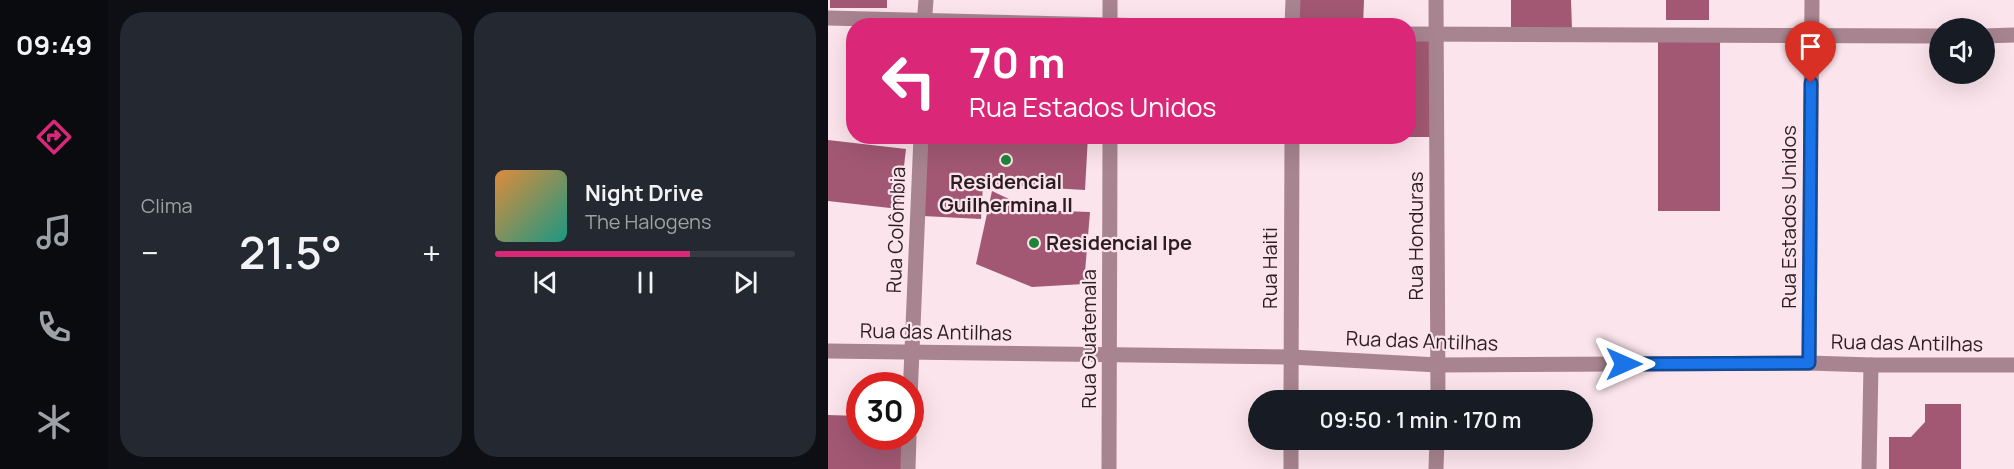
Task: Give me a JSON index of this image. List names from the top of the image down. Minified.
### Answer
{"streets":{"street":["Rua Estados Unidos","Rua Colômbia","Rua Honduras","Rua Haiti","Rua das Antilhas","Rua Guatemala"]},"crossings":[["Rua Estados Unidos","Rua das Antilhas"],["Rua Colômbia","Rua das Antilhas"],["Rua Honduras","Rua das Antilhas"],["Rua Haiti","Rua das Antilhas"],["Rua das Antilhas","Rua Guatemala"]],"places":["Residencial Guilhermina II","Residencial Ipe"],"page":{"tabs":"09:49","tile":"Clima","turn":["70 m","Rua Estados Unidos"],"song":["Night Drive","The Halogens"],"heat":["−","21.5°","+"],"limit":"30","trip":"09:50 · 1 min · 170 m"}}
